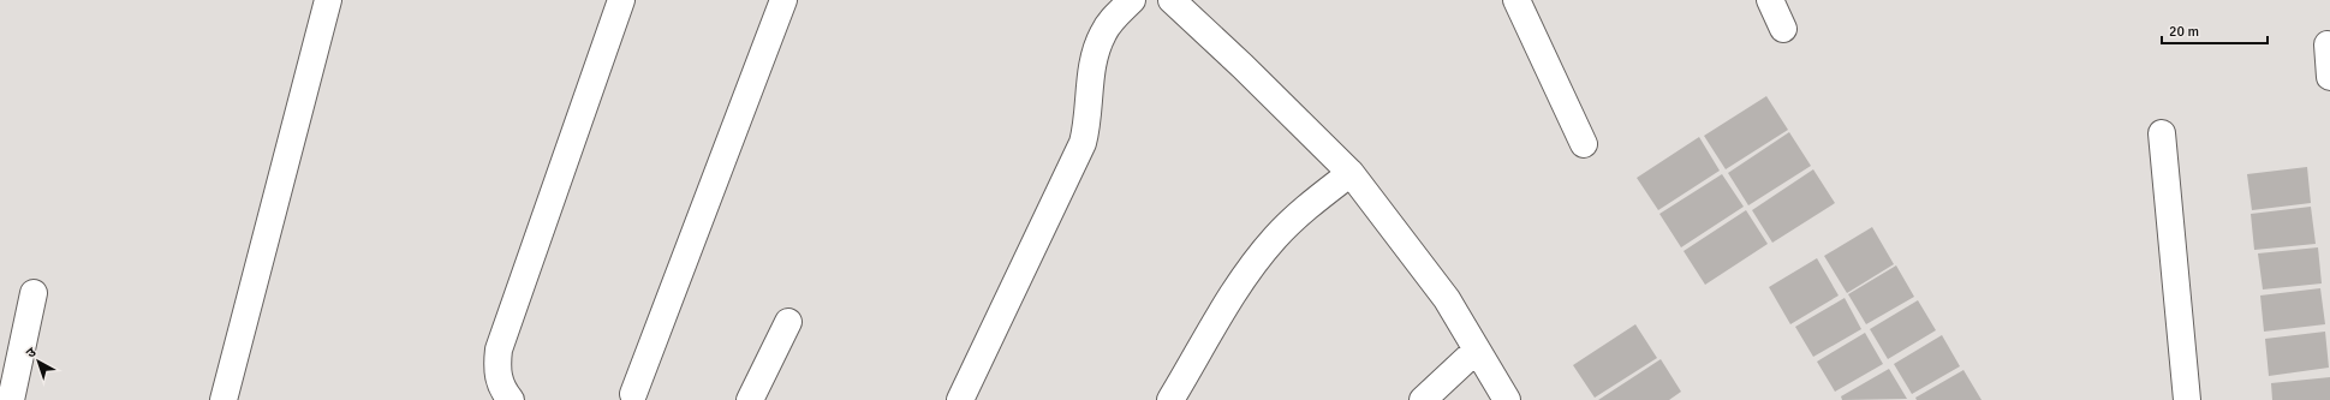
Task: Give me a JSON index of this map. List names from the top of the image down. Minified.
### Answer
{"scale_bar":"20 m","north":"top left"}
